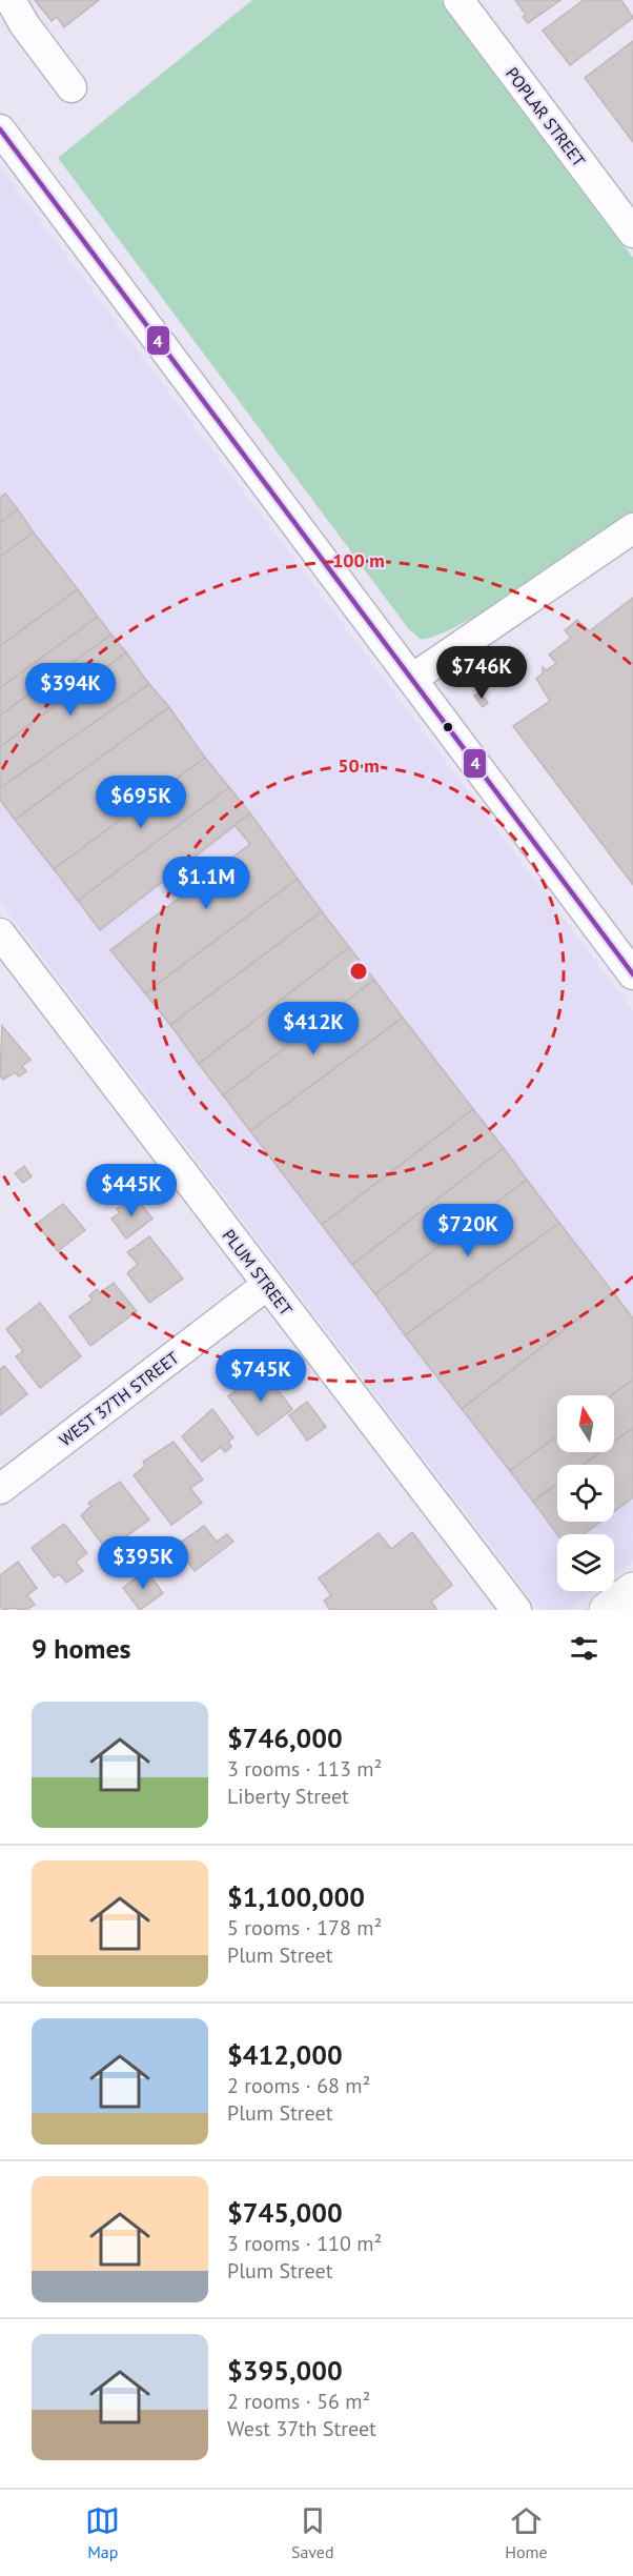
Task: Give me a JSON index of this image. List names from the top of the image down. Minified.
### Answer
{"streets":{"street":["POPLAR STREET","PLUM STREET","WEST 37TH STREET"]},"crossings":[["PLUM STREET","WEST 37TH STREET"]],"lines":["transit line 4"],"north":"top","page":{"price":["$746K","$394K","$695K","$1.1M","$412K","$445K","$720K","$745K","$395K"],"heading":"9 homes","list":[{"name":"$746,000","note":"3 rooms · 113 m² · Liberty Street"},{"name":"$1,100,000","note":"5 rooms · 178 m² · Plum Street"},{"name":"$412,000","note":"2 rooms · 68 m² · Plum Street"},{"name":"$745,000","note":"3 rooms · 110 m² · Plum Street"},{"name":"$395,000","note":"2 rooms · 56 m² · West 37th Street"}],"tabs":["Map","Saved","Home"]},"rings":["100 m","50 m"]}
